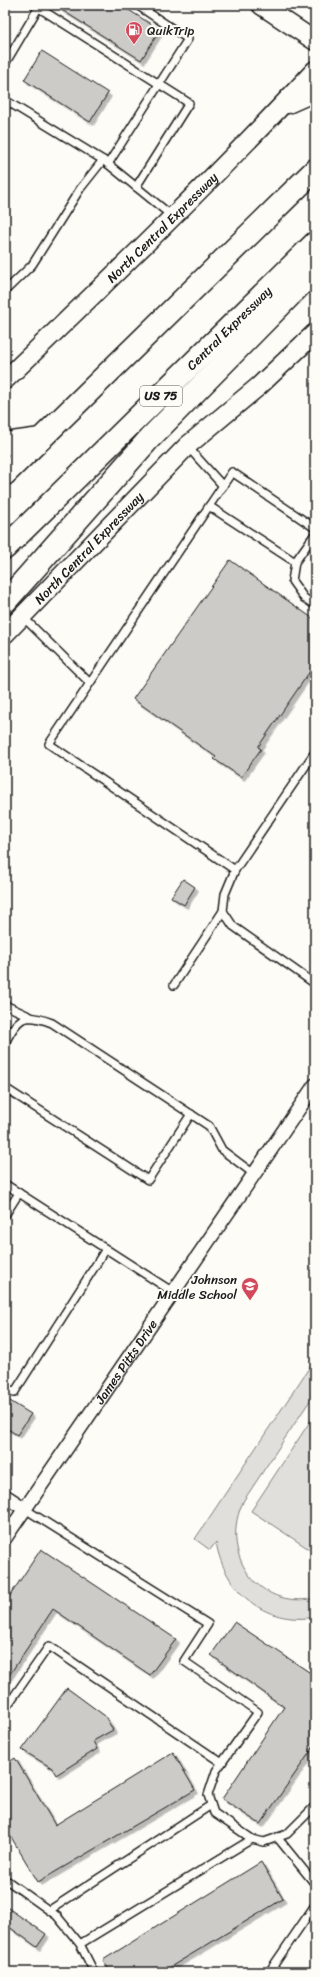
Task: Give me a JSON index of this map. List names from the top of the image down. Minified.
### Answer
{"streets":{"highway":["Central Expressway","US 75"],"main road":["North Central Expressway"],"street":["James Pitts Drive"]},"places":{"fuel station":["QuikTrip"],"school or university":["Johnson Middle School"]}}
